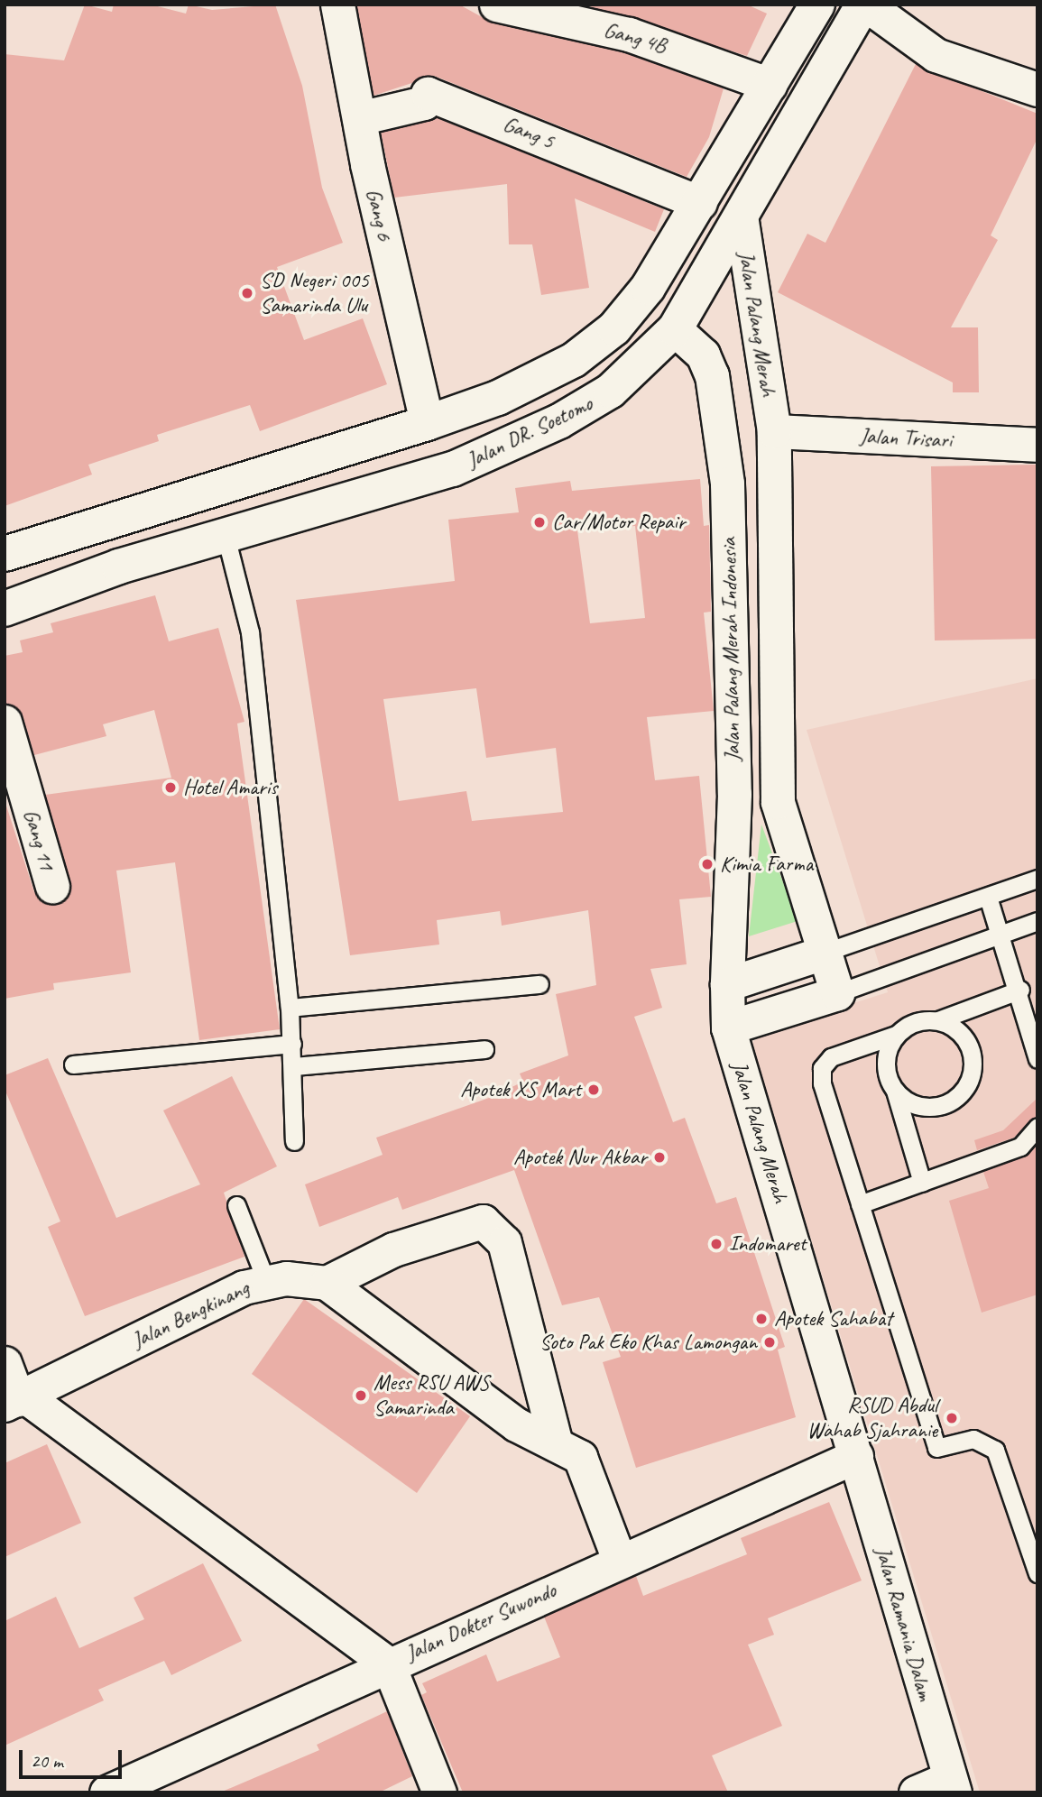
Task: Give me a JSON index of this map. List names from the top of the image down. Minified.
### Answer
{"streets":{"street":["Gang 4B","Gang 5","Gang 6","Jalan Palang Merah","Jalan DR. Soetomo","Jalan Trisari","Jalan Palang Merah Indonesia","Gang 11","Jalan Bengkinang","Jalan Dokter Suwondo","Jalan Ramania Dalam"]},"crossings":[["Gang 4B","Jalan DR. Soetomo"],["Gang 5","Gang 6"],["Gang 5","Jalan DR. Soetomo"],["Gang 6","Jalan DR. Soetomo"],["Jalan Palang Merah","Jalan DR. Soetomo"],["Jalan Palang Merah","Jalan Trisari"],["Jalan Palang Merah","Jalan Palang Merah Indonesia"],["Jalan Palang Merah","Jalan Dokter Suwondo"],["Jalan Palang Merah","Jalan Ramania Dalam"],["Jalan DR. Soetomo","Jalan Palang Merah Indonesia"],["Jalan Trisari","Jalan Palang Merah Indonesia"],["Jalan Dokter Suwondo","Jalan Ramania Dalam"]],"places":["SD Negeri 005 Samarinda Ulu","Car/Motor Repair","Hotel Amaris","Kimia Farma","Apotek XS Mart","Apotek Nur Akbar","Indomaret","Apotek Sahabat","Soto Pak Eko Khas Lamongan","Mess RSU AWS Samarinda","RSUD Abdul Wahab Sjahranie"],"scale_bar":"20 m"}
